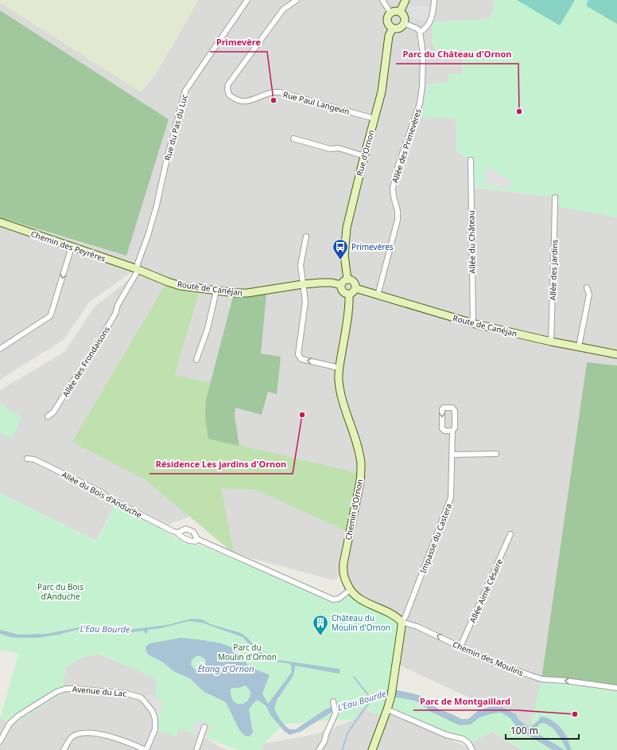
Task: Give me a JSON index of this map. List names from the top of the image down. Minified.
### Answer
{"streets":{"street":["Rue Paul Langevin","Rue du Pas du Luc","Allée des Primevères","Rue d'Ornon","Allée du Château","Chemin des Peyrères","Allée des Jardins","Route de Canéjan","Allée des Frondaisons","Allée du Bois d'Anduche","Chemin d'Ornon","Impasse du Castera","Allée Aimé Césaire","Chemin des Moulins","Avenue du Lac"]},"crossings":[["Rue Paul Langevin","Rue d'Ornon"],["Rue du Pas du Luc","Chemin des Peyrères"],["Rue du Pas du Luc","Route de Canéjan"],["Rue du Pas du Luc","Allée des Frondaisons"],["Allée des Primevères","Route de Canéjan"],["Rue d'Ornon","Route de Canéjan"],["Rue d'Ornon","Chemin d'Ornon"],["Allée du Château","Route de Canéjan"],["Chemin des Peyrères","Route de Canéjan"],["Chemin des Peyrères","Allée des Frondaisons"],["Allée des Jardins","Route de Canéjan"],["Route de Canéjan","Allée des Frondaisons"],["Route de Canéjan","Chemin d'Ornon"],["Chemin d'Ornon","Impasse du Castera"],["Chemin d'Ornon","Chemin des Moulins"],["Impasse du Castera","Chemin des Moulins"],["Allée Aimé Césaire","Chemin des Moulins"]],"one_way":["Chemin des Moulins"],"water":["L'Eau Bourde","Étang d'Ornon"],"parks":["Parc du Bois d'Anduche","Parc du Moulin d'Ornon"],"places":{"other":["Primevère","Parc du Château d'Ornon","Résidence Les jardins d'Ornon","Parc de Montgaillard"],"bus stop":["Primevères"],"building":["Château du Moulin d'Ornon"]},"scale_bar":"100 m"}
